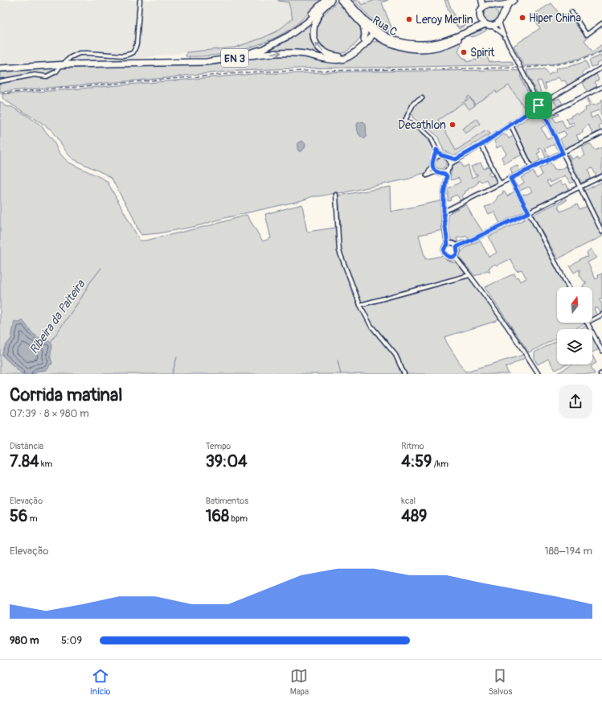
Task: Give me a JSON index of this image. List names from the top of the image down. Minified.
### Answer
{"streets":{"main road":["Rua C","EN 3"]},"water":["Ribeira da Paiteira"],"places":["Hiper China","Leroy Merlin","Spirit","Decathlon"],"north":"top","page":{"heading":["Corrida matinal","07:39 · 8 × 980 m"],"stats":[["Distância","7.84 km"],["Tempo","39:04"],["Ritmo","4:59 /km"],["Elevação","56 m"],["Batimentos","168 bpm"],["kcal","489"]],"chart":["Elevação","188–194 m"],"list":[{"name":"980 m","note":"5:09"}],"tabs":["Início","Mapa","Salvos"]}}
